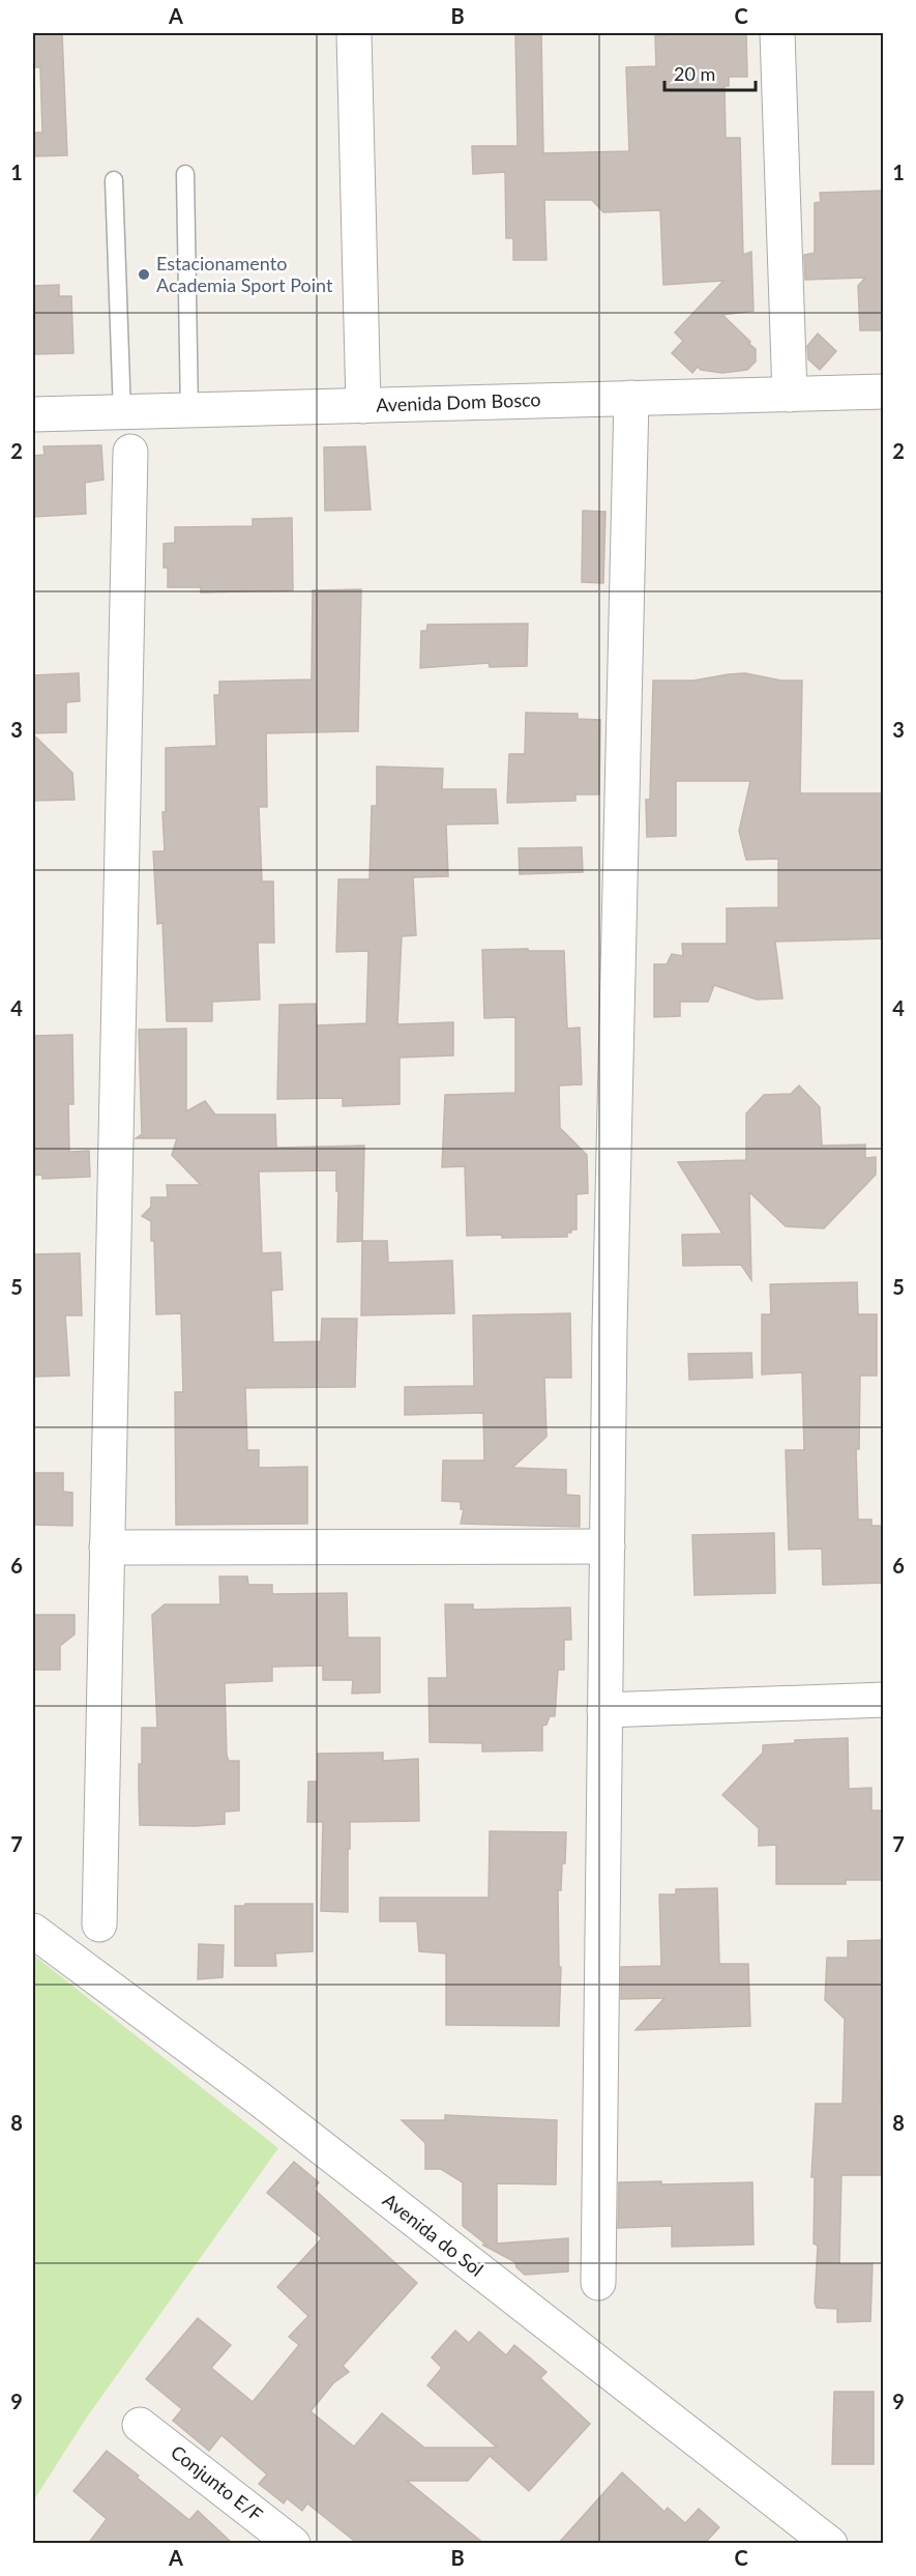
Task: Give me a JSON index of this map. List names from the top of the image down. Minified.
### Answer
{"streets":{"street":["Avenida Dom Bosco","Avenida do Sol","Conjunto E/F"]},"places":["Estacionamento Academia Sport Point"],"scale_bar":"20 m","grid":{"columns":["A","B","C"],"rows":["1","2","3","4","5","6","7","8","9"]}}
